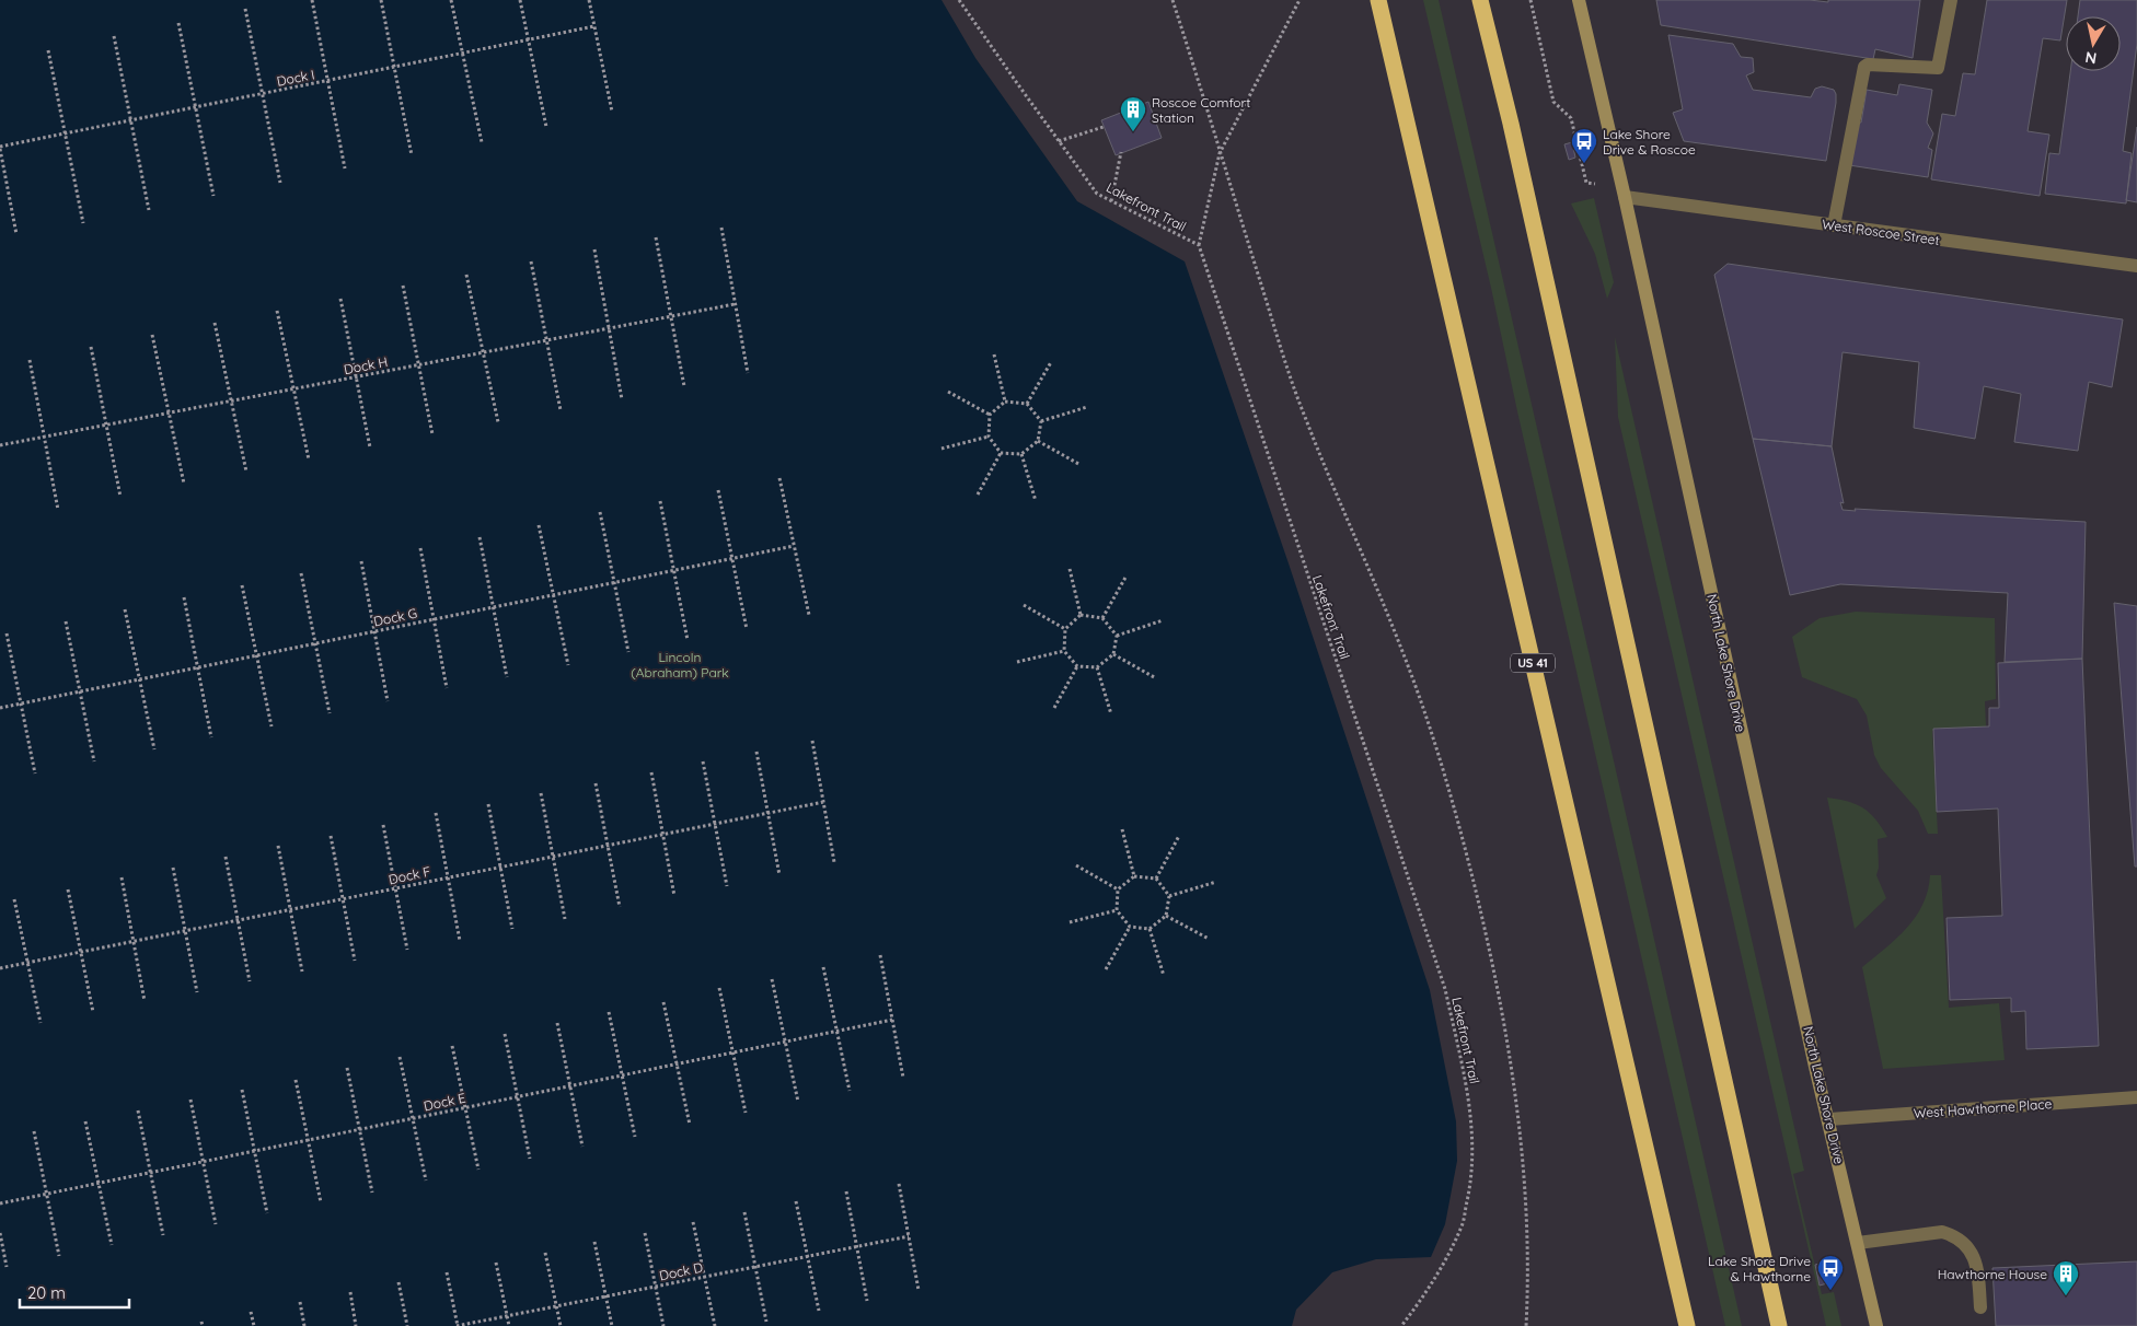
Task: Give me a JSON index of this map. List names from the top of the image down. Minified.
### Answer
{"streets":{"highway":["US 41"],"main road":["North Lake Shore Drive"],"street":["West Roscoe Street","West Hawthorne Place"],"path":["Dock I","Lakefront Trail","Dock H","Dock G","Dock F","Dock E","Dock D"]},"crossings":[["West Roscoe Street","North Lake Shore Drive"],["North Lake Shore Drive","West Hawthorne Place"]],"parks":["Lincoln (Abraham) Park"],"places":{"building":["Roscoe Comfort Station","Hawthorne House"],"bus stop":["Lake Shore Drive & Roscoe","Lake Shore Drive & Hawthorne"]},"scale_bar":"20 m","north":"bottom"}
